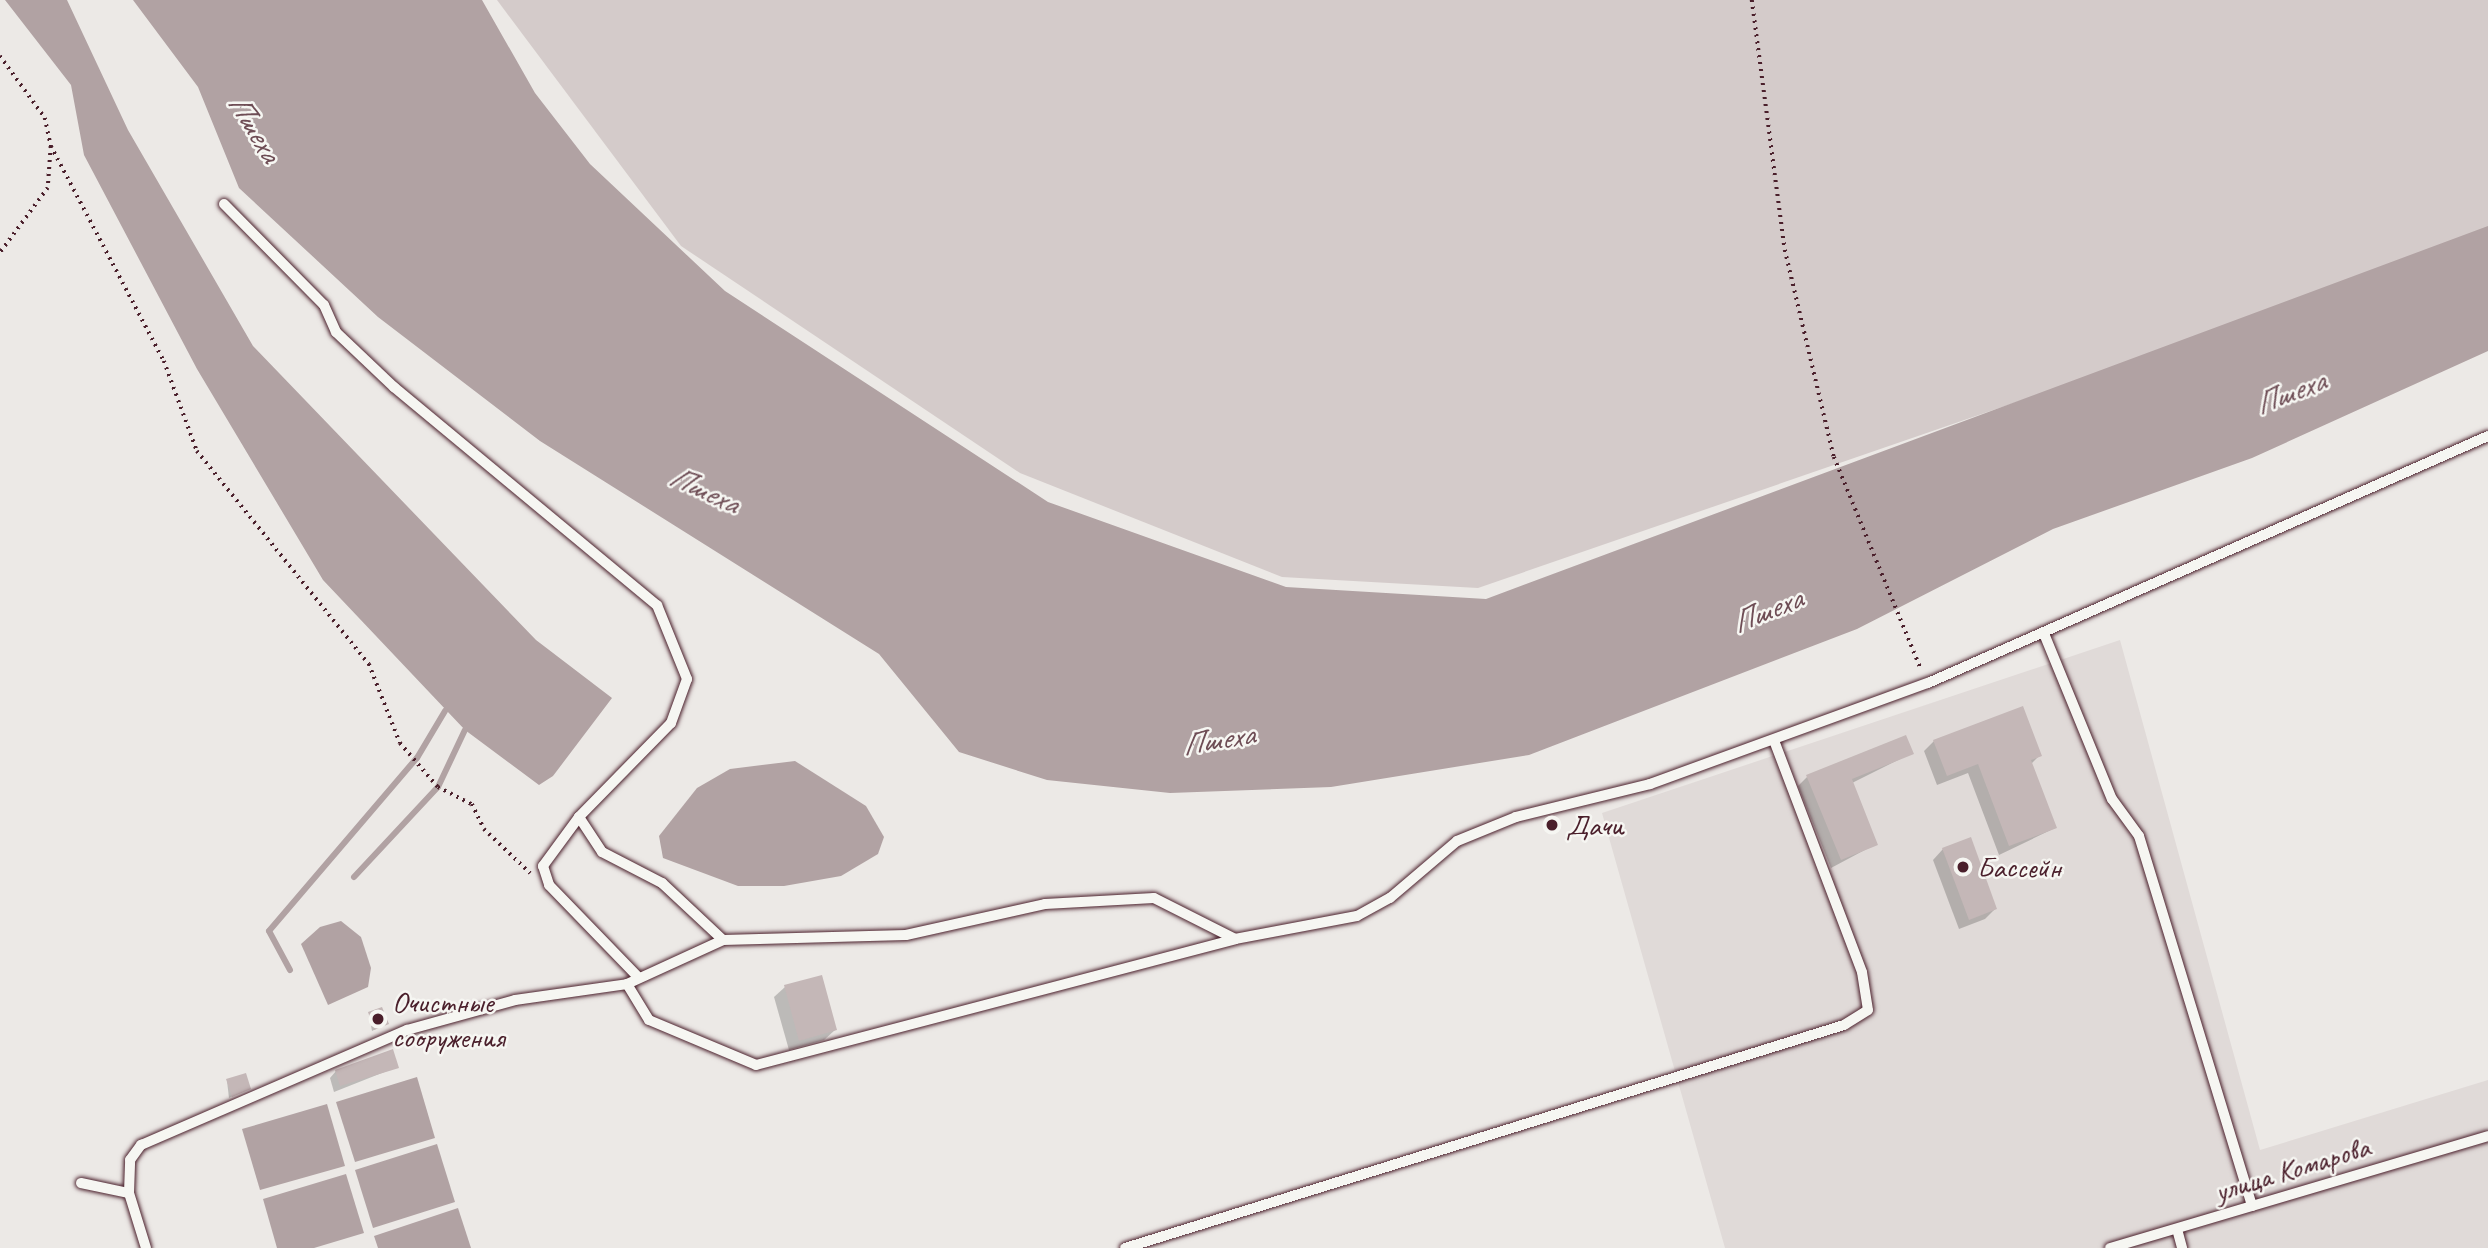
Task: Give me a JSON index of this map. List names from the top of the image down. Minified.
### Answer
{"streets":{"lane":["улица Комарова"]},"water":["Пшеха"],"places":["Дачи","Бассейн","Очистные сооружения"]}
